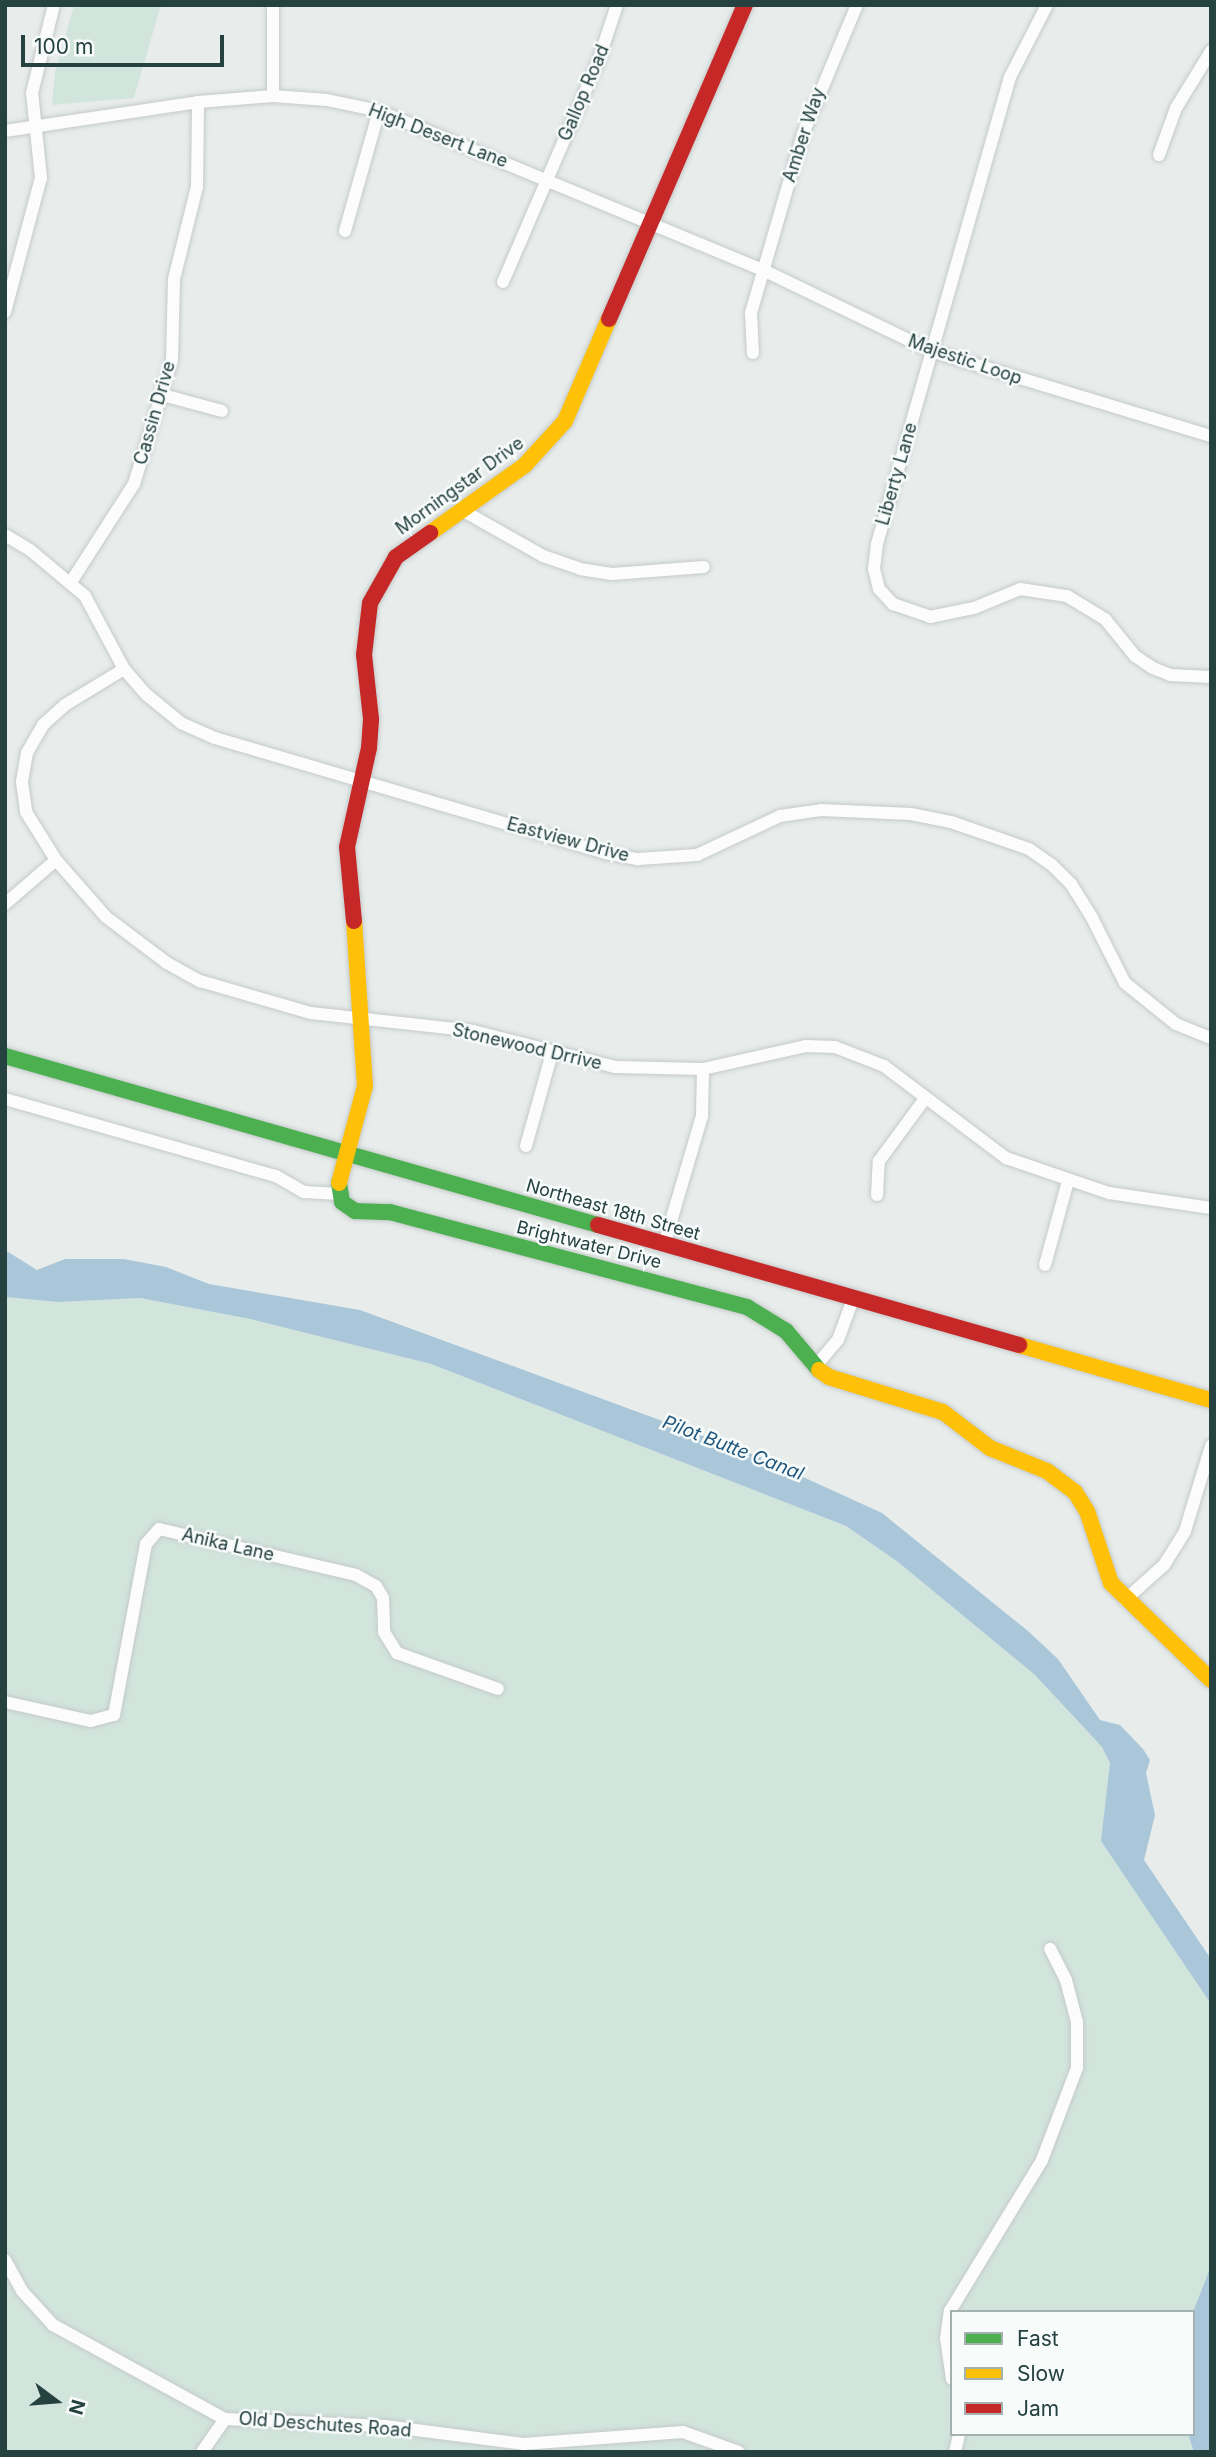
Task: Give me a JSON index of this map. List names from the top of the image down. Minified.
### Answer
{"streets":{"street":["Gallop Road","Amber Way","High Desert Lane","Majestic Loop","Cassin Drive","Liberty Lane","Morningstar Drive","Eastview Drive","Stonewood Drrive","Northeast 18th Street","Brightwater Drive","Anika Lane","Old Deschutes Road"]},"crossings":[["Gallop Road","High Desert Lane"],["Amber Way","Majestic Loop"],["High Desert Lane","Majestic Loop"],["High Desert Lane","Cassin Drive"],["High Desert Lane","Morningstar Drive"],["Majestic Loop","Liberty Lane"],["Majestic Loop","Morningstar Drive"],["Cassin Drive","Eastview Drive"],["Morningstar Drive","Eastview Drive"],["Morningstar Drive","Stonewood Drrive"],["Morningstar Drive","Northeast 18th Street"],["Eastview Drive","Stonewood Drrive"]],"water":["Pilot Butte Canal"],"legend":["Fast","Slow","Jam"],"scale_bar":"100 m","north":"right"}
